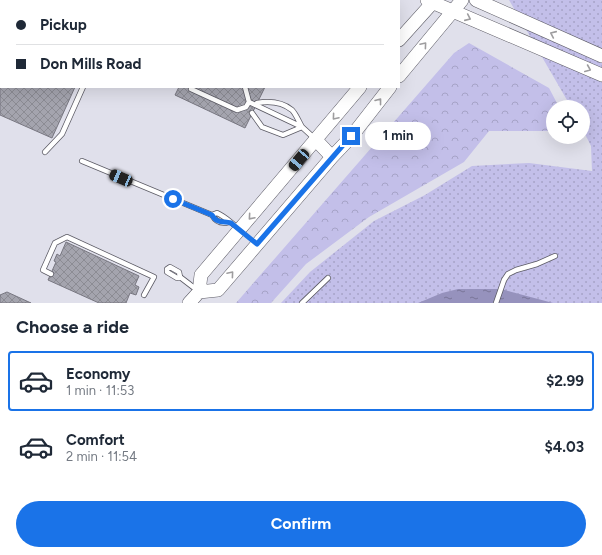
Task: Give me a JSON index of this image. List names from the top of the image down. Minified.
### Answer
{"page":{"banner":["Pickup","Don Mills Road"],"bubble":"1 min","heading":"Choose a ride","list":[{"name":"Economy","note":"1 min · 11:53","value":"$2.99"},{"name":"Comfort","note":"2 min · 11:54","value":"$4.03"}],"buttons":"Confirm"}}
